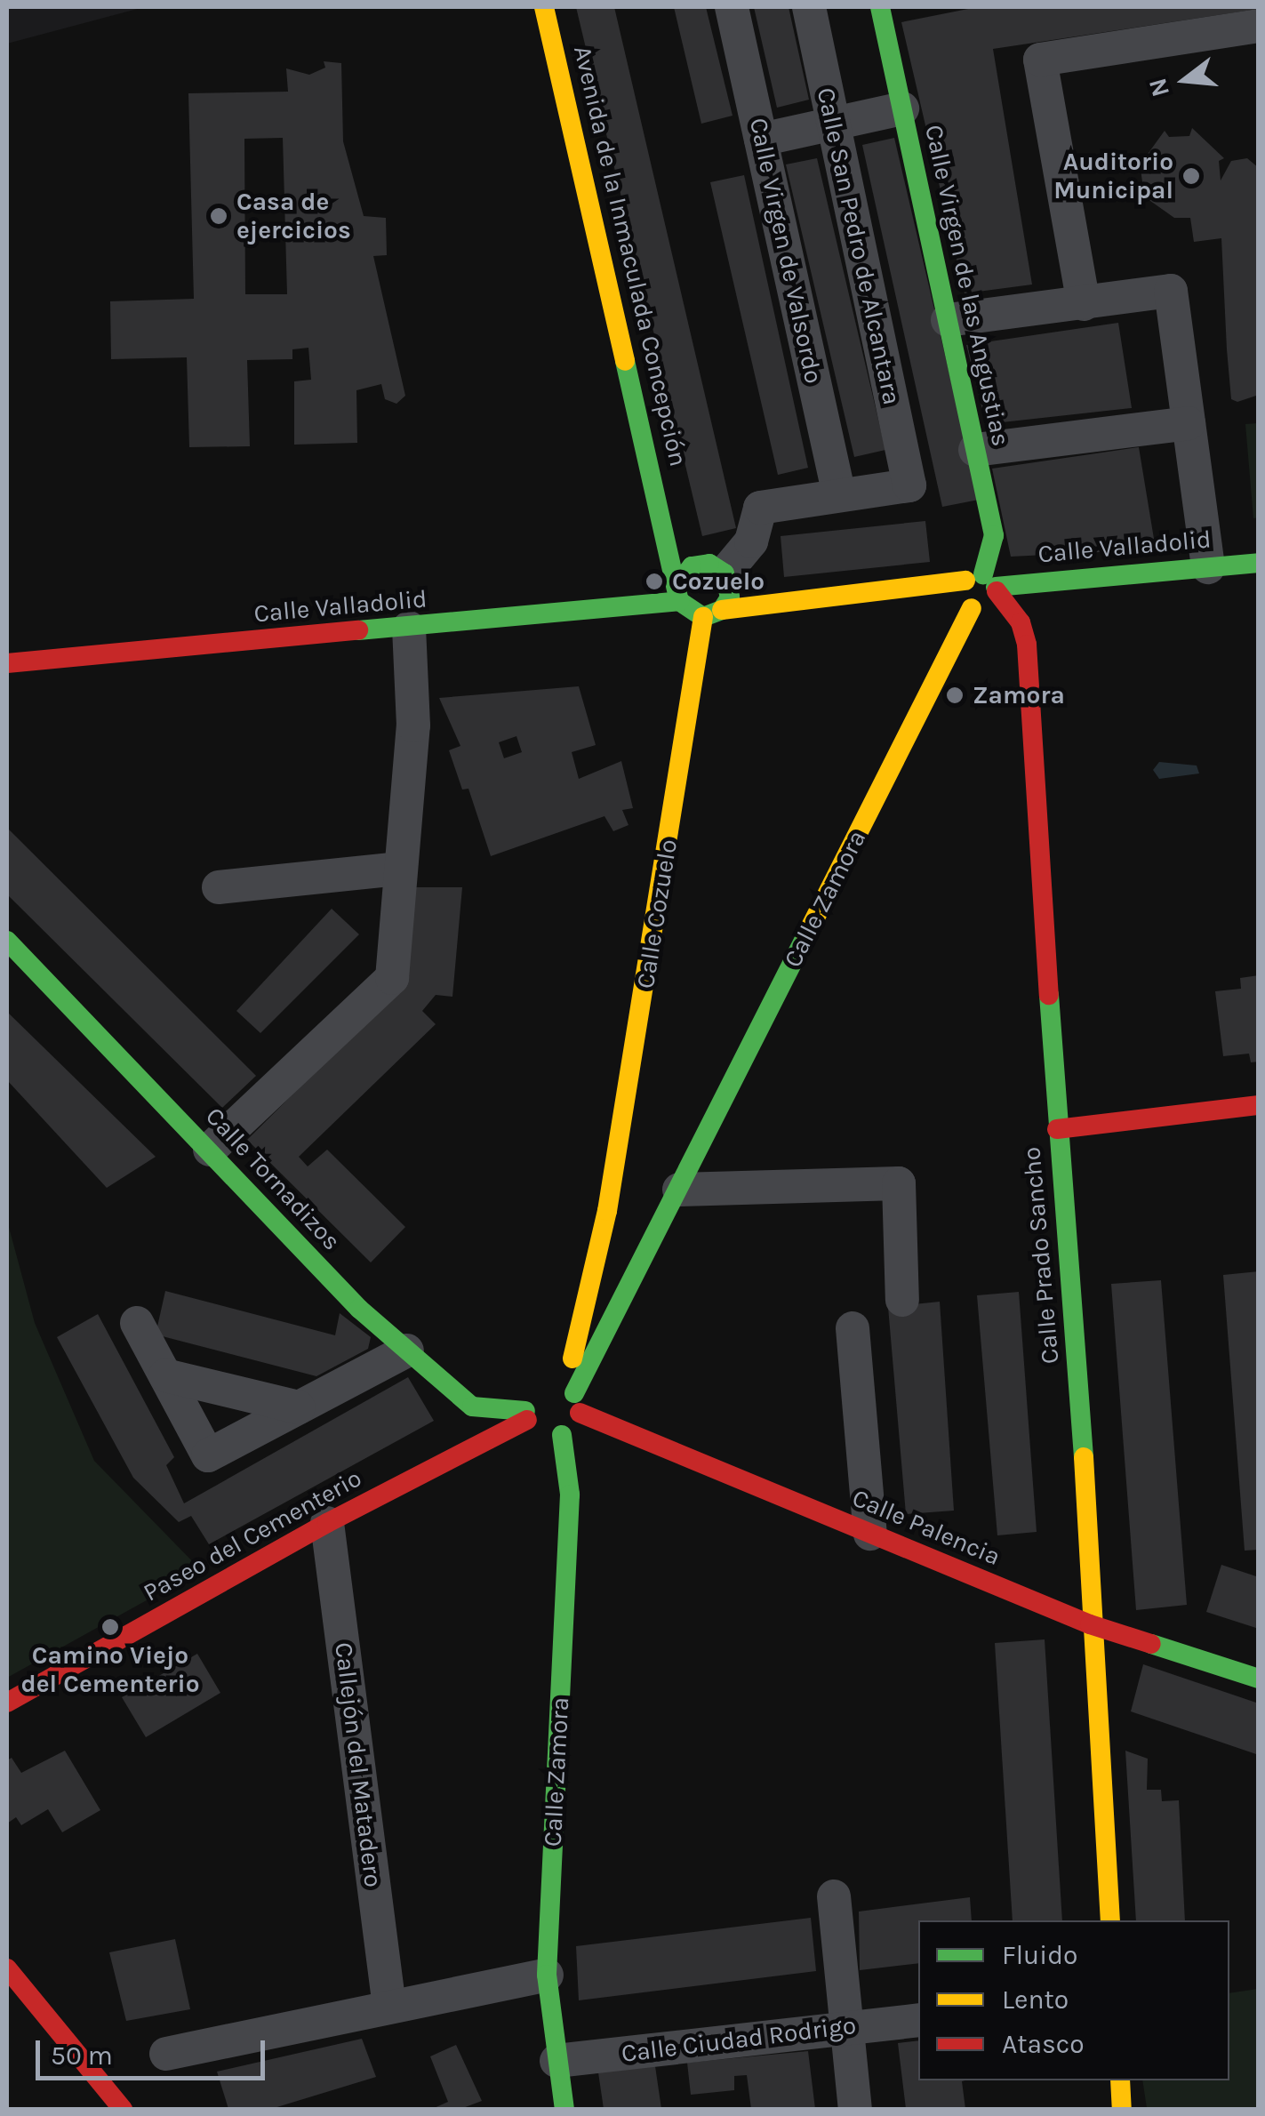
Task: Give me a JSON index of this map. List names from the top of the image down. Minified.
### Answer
{"streets":{"street":["Calle San Pedro de Alcantara","Calle Virgen de Valsordo","Avenida de la Inmaculada Concepción","Calle Virgen de las Angustias","Calle Valladolid","Calle Zamora","Calle Cozuelo","Calle Tornadizos","Calle Prado Sancho","Calle Palencia","Paseo del Cementerio","Callejón del Matadero","Calle Ciudad Rodrigo"]},"crossings":[["Calle San Pedro de Alcantara","Calle Virgen de Valsordo"],["Avenida de la Inmaculada Concepción","Calle Valladolid"],["Calle Virgen de las Angustias","Calle Valladolid"],["Calle Virgen de las Angustias","Calle Zamora"],["Calle Virgen de las Angustias","Calle Prado Sancho"],["Calle Valladolid","Calle Zamora"],["Calle Valladolid","Calle Cozuelo"],["Calle Valladolid","Calle Prado Sancho"],["Calle Zamora","Calle Cozuelo"],["Calle Zamora","Calle Tornadizos"],["Calle Zamora","Calle Prado Sancho"],["Calle Zamora","Calle Palencia"],["Calle Zamora","Calle Ciudad Rodrigo"],["Calle Cozuelo","Calle Palencia"],["Calle Tornadizos","Paseo del Cementerio"],["Calle Prado Sancho","Calle Palencia"],["Paseo del Cementerio","Callejón del Matadero"]],"places":["Auditorio Municipal","Casa de ejercicios","Cozuelo","Zamora","Camino Viejo del Cementerio"],"legend":["Fluido","Lento","Atasco"],"scale_bar":"50 m","north":"left"}
